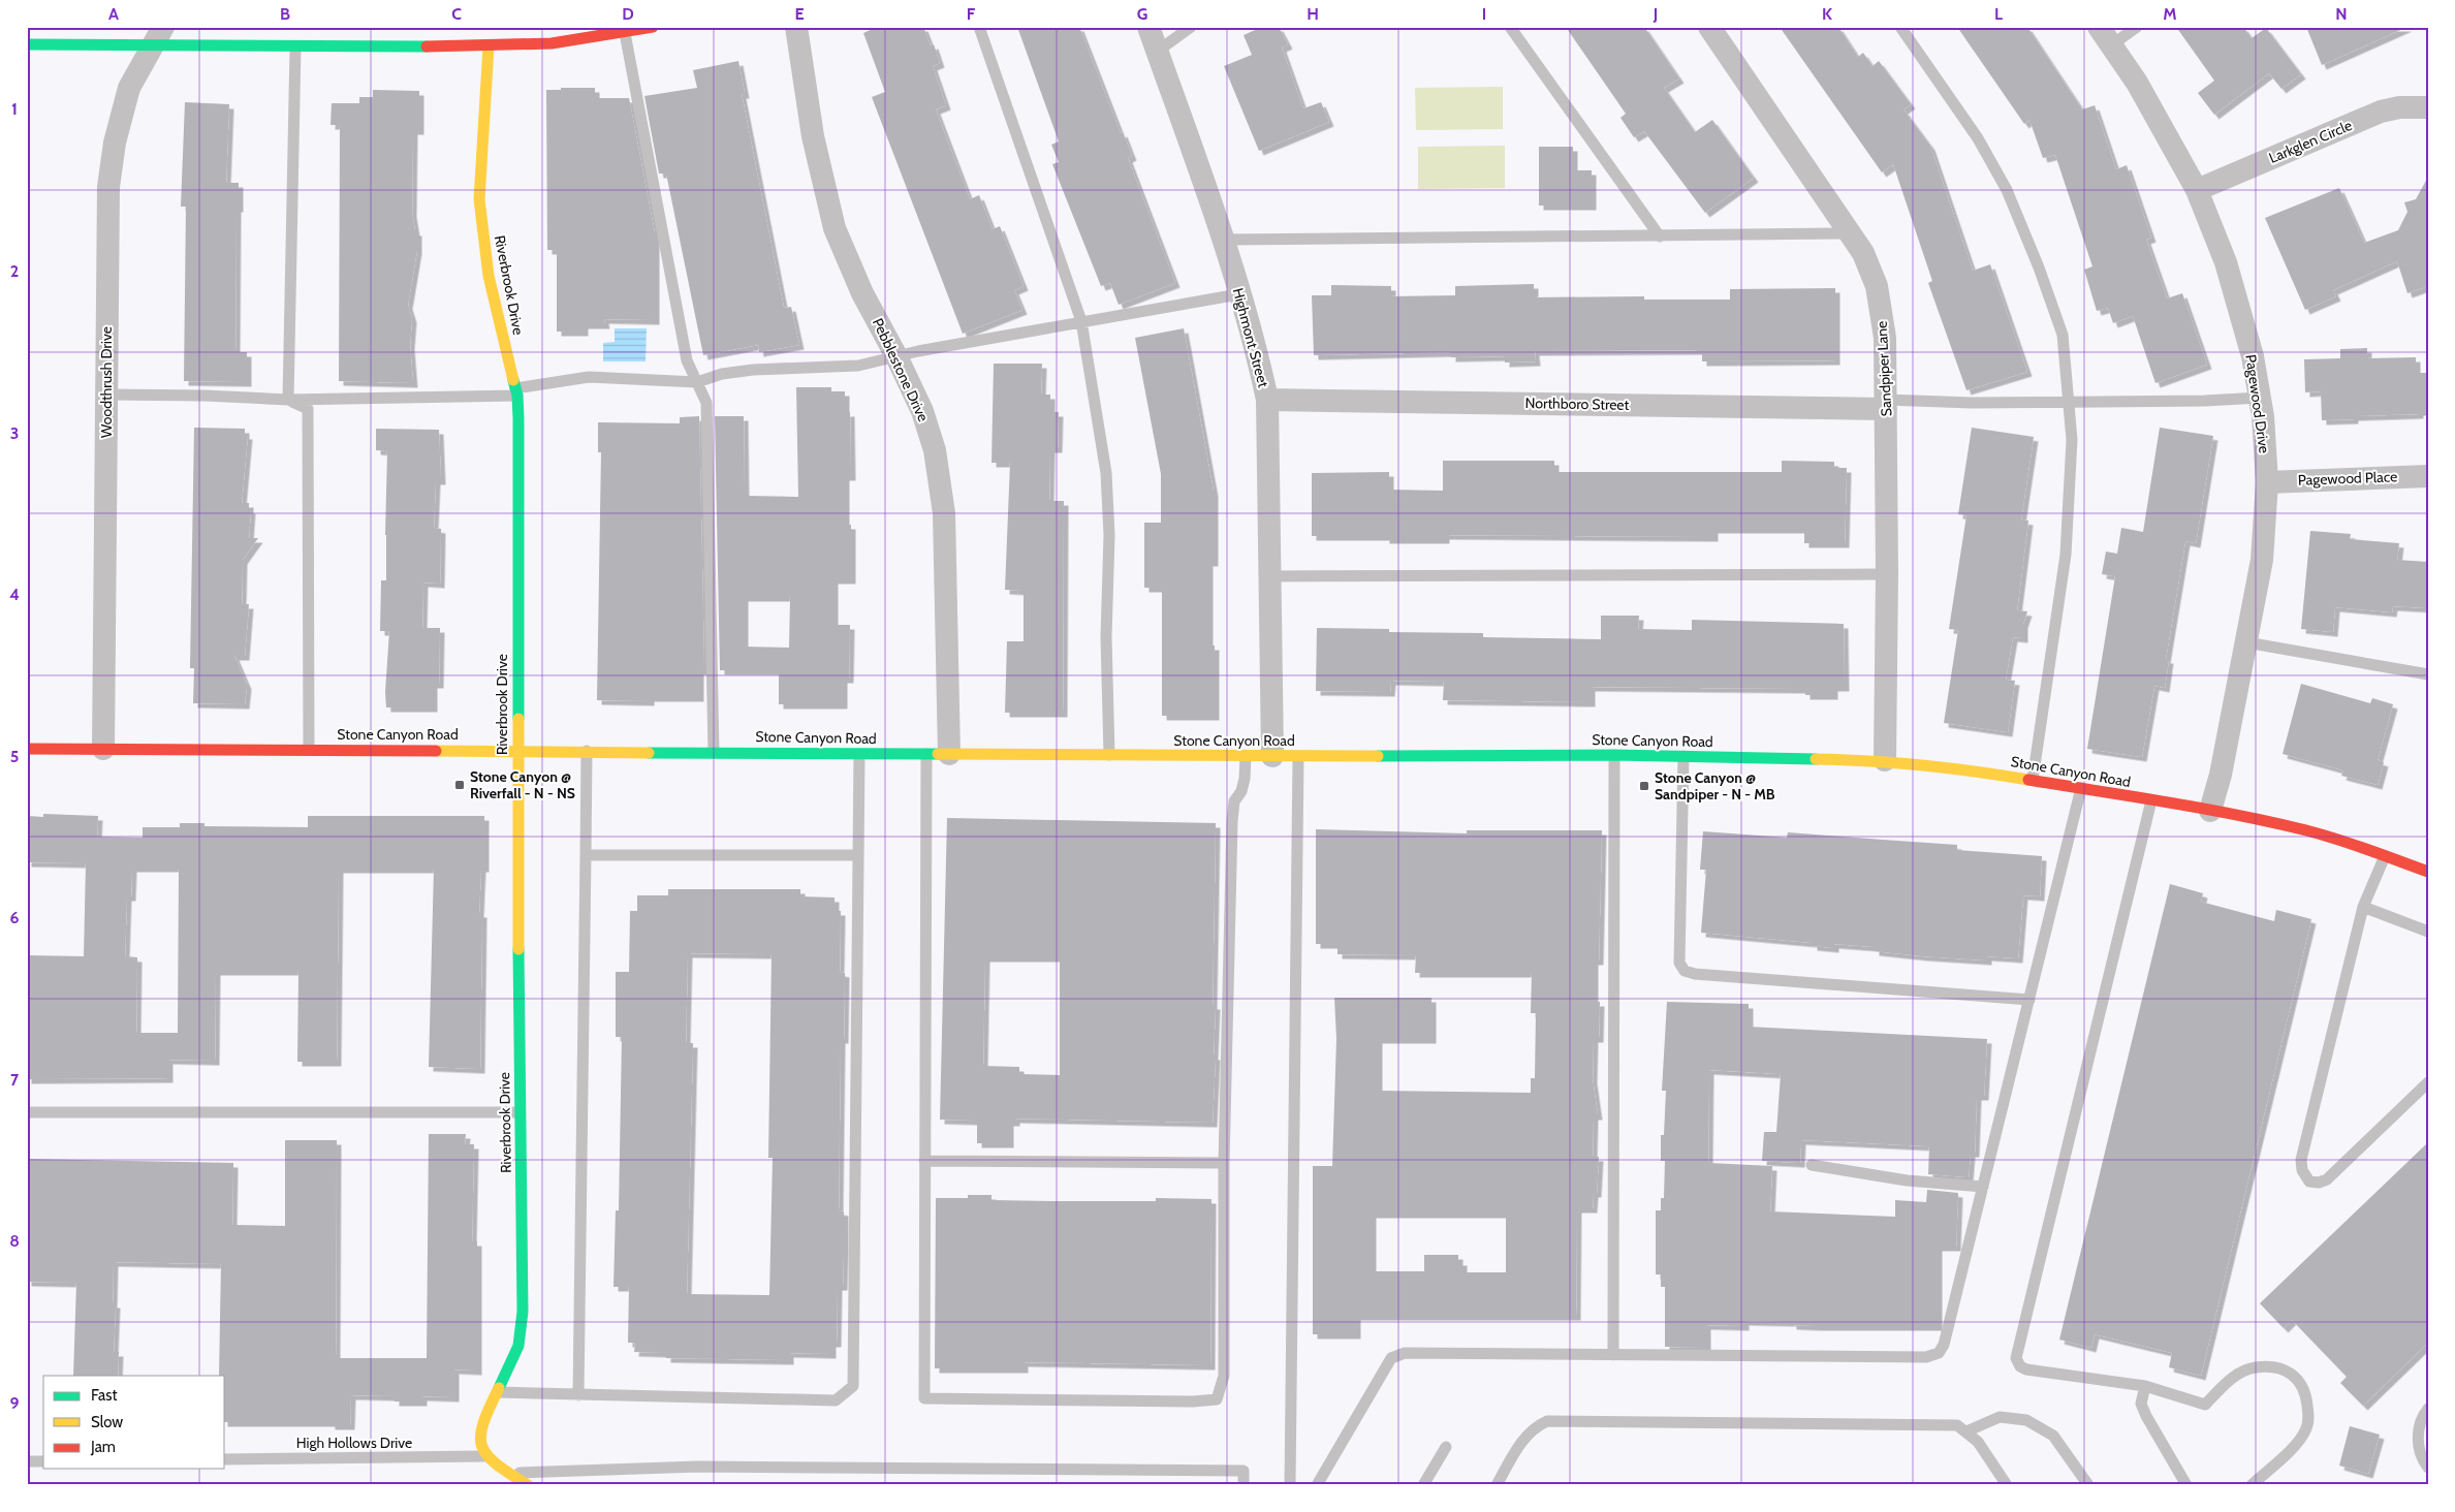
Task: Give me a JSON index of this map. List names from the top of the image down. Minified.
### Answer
{"streets":{"street":["Larkglen Circle","Riverbrook Drive","Highmont Street","Sandpiper Lane","Pebblestone Drive","Woodthrush Drive","Northboro Street","Pagewood Drive","Pagewood Place","Stone Canyon Road"],"lane":["High Hollows Drive"]},"crossings":[["Larkglen Circle","Pagewood Drive"],["Riverbrook Drive","Stone Canyon Road"],["Highmont Street","Northboro Street"],["Highmont Street","Stone Canyon Road"],["Sandpiper Lane","Northboro Street"],["Sandpiper Lane","Stone Canyon Road"],["Pebblestone Drive","Stone Canyon Road"],["Woodthrush Drive","Stone Canyon Road"],["Pagewood Drive","Pagewood Place"],["Pagewood Drive","Stone Canyon Road"]],"places":{"transit":["Stone Canyon @ Riverfall - N - NS","Stone Canyon @ Sandpiper - N - MB"]},"legend":["Fast","Slow","Jam"],"grid":{"columns":["A","B","C","D","E","F","G","H","I","J","K","L","M","N"],"rows":["1","2","3","4","5","6","7","8","9"]}}
